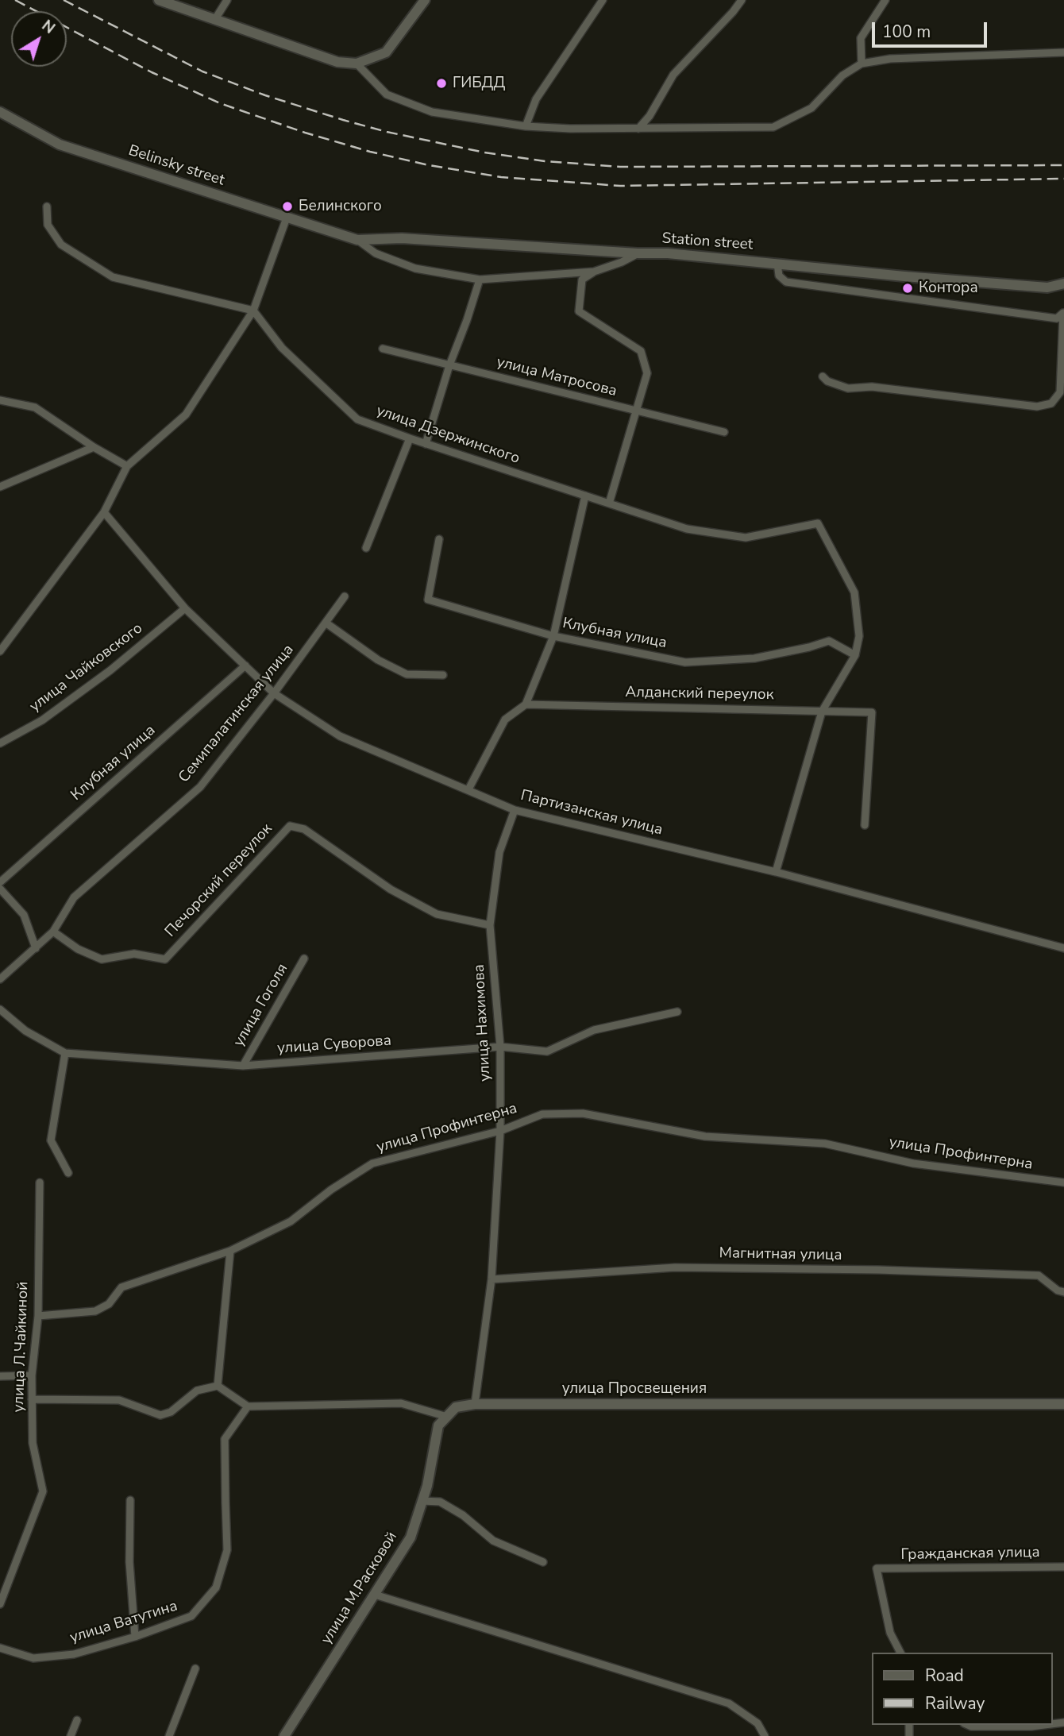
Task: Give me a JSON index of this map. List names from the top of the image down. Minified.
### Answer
{"streets":{"main road":["Belinsky street","Station street","улица Просвещения","улица М.Расковой"],"street":["улица Матросова","улица Дзержинского","Клубная улица","улица Чайковского","Алданский переулок","Семипалатинская улица","Партизанская улица","Печорский переулок","улица Гоголя","улица Нахимова","улица Суворова","улица Профинтерна","Магнитная улица","улица Л.Чайкиной","Гражданская улица","улица Ватутина"]},"crossings":[["Belinsky street","Station street"],["улица Дзержинского","Клубная улица"],["Клубная улица","Партизанская улица"],["улица Чайковского","Партизанская улица"],["Семипалатинская улица","Партизанская улица"],["Семипалатинская улица","Печорский переулок"],["Партизанская улица","улица Нахимова"],["Печорский переулок","улица Нахимова"],["улица Гоголя","улица Суворова"],["улица Нахимова","улица Суворова"],["улица Нахимова","улица Профинтерна"],["улица Нахимова","Магнитная улица"],["улица Нахимова","улица Просвещения"],["улица Профинтерна","улица Л.Чайкиной"],["улица Просвещения","улица М.Расковой"]],"places":["ГИБДД","Белинского","Контора"],"legend":["Road","Railway"],"scale_bar":"100 m","north":"top right"}
